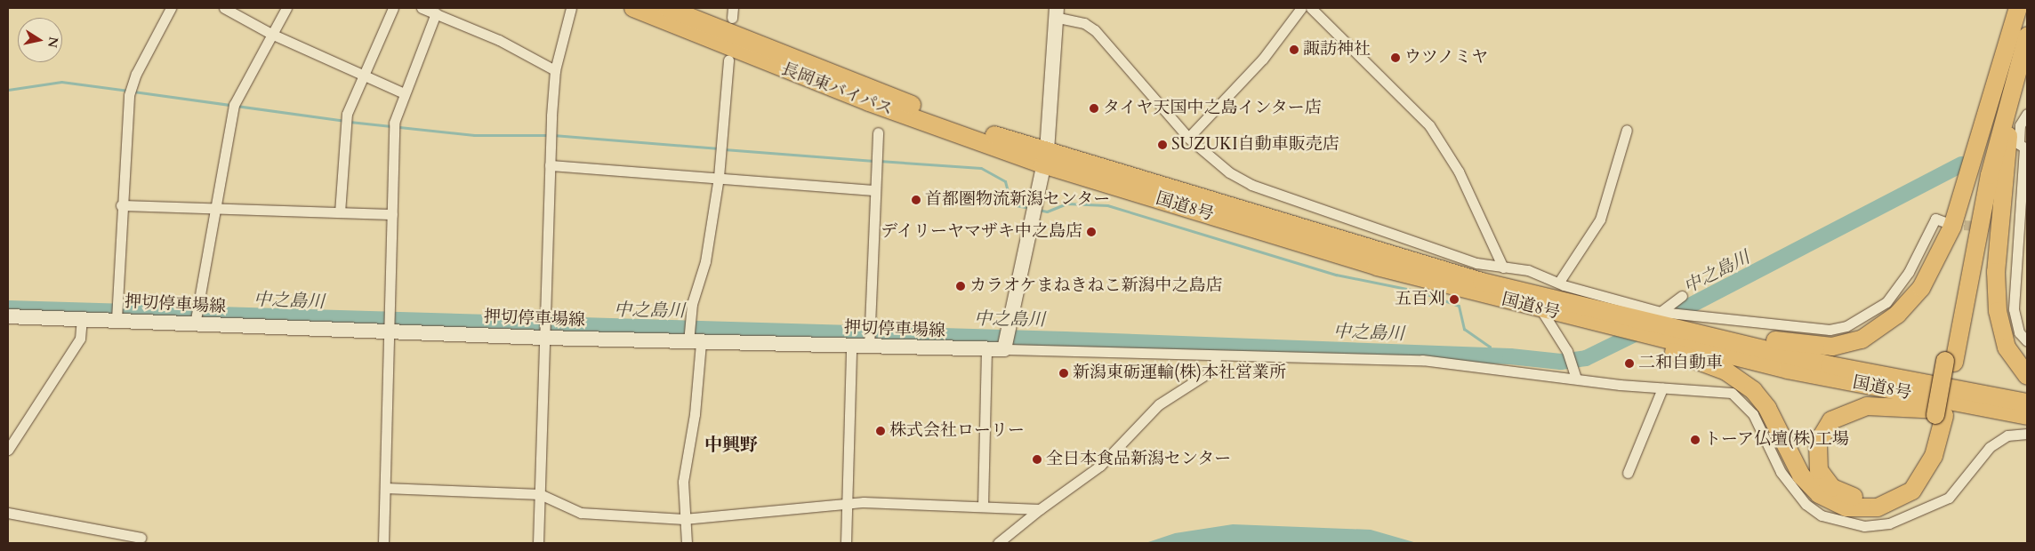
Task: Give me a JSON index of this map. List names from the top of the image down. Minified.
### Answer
{"streets":{"highway":["長岡東バイパス","国道8号"],"main road":["押切停車場線"]},"crossings":[["長岡東バイパス","国道8号"]],"districts":["中興野"],"water":["中之島川"],"places":["諏訪神社","ウツノミヤ","タイヤ天国中之島インター店","SUZUKI自動車販売店","首都圏物流新潟センター","デイリーヤマザキ中之島店","カラオケまねきねこ新潟中之島店","五百刈","二和自動車","新潟東砺運輸(株)本社営業所","株式会社ローリー","トーア仏壇(株)工場","全日本食品新潟センター"],"north":"right"}
